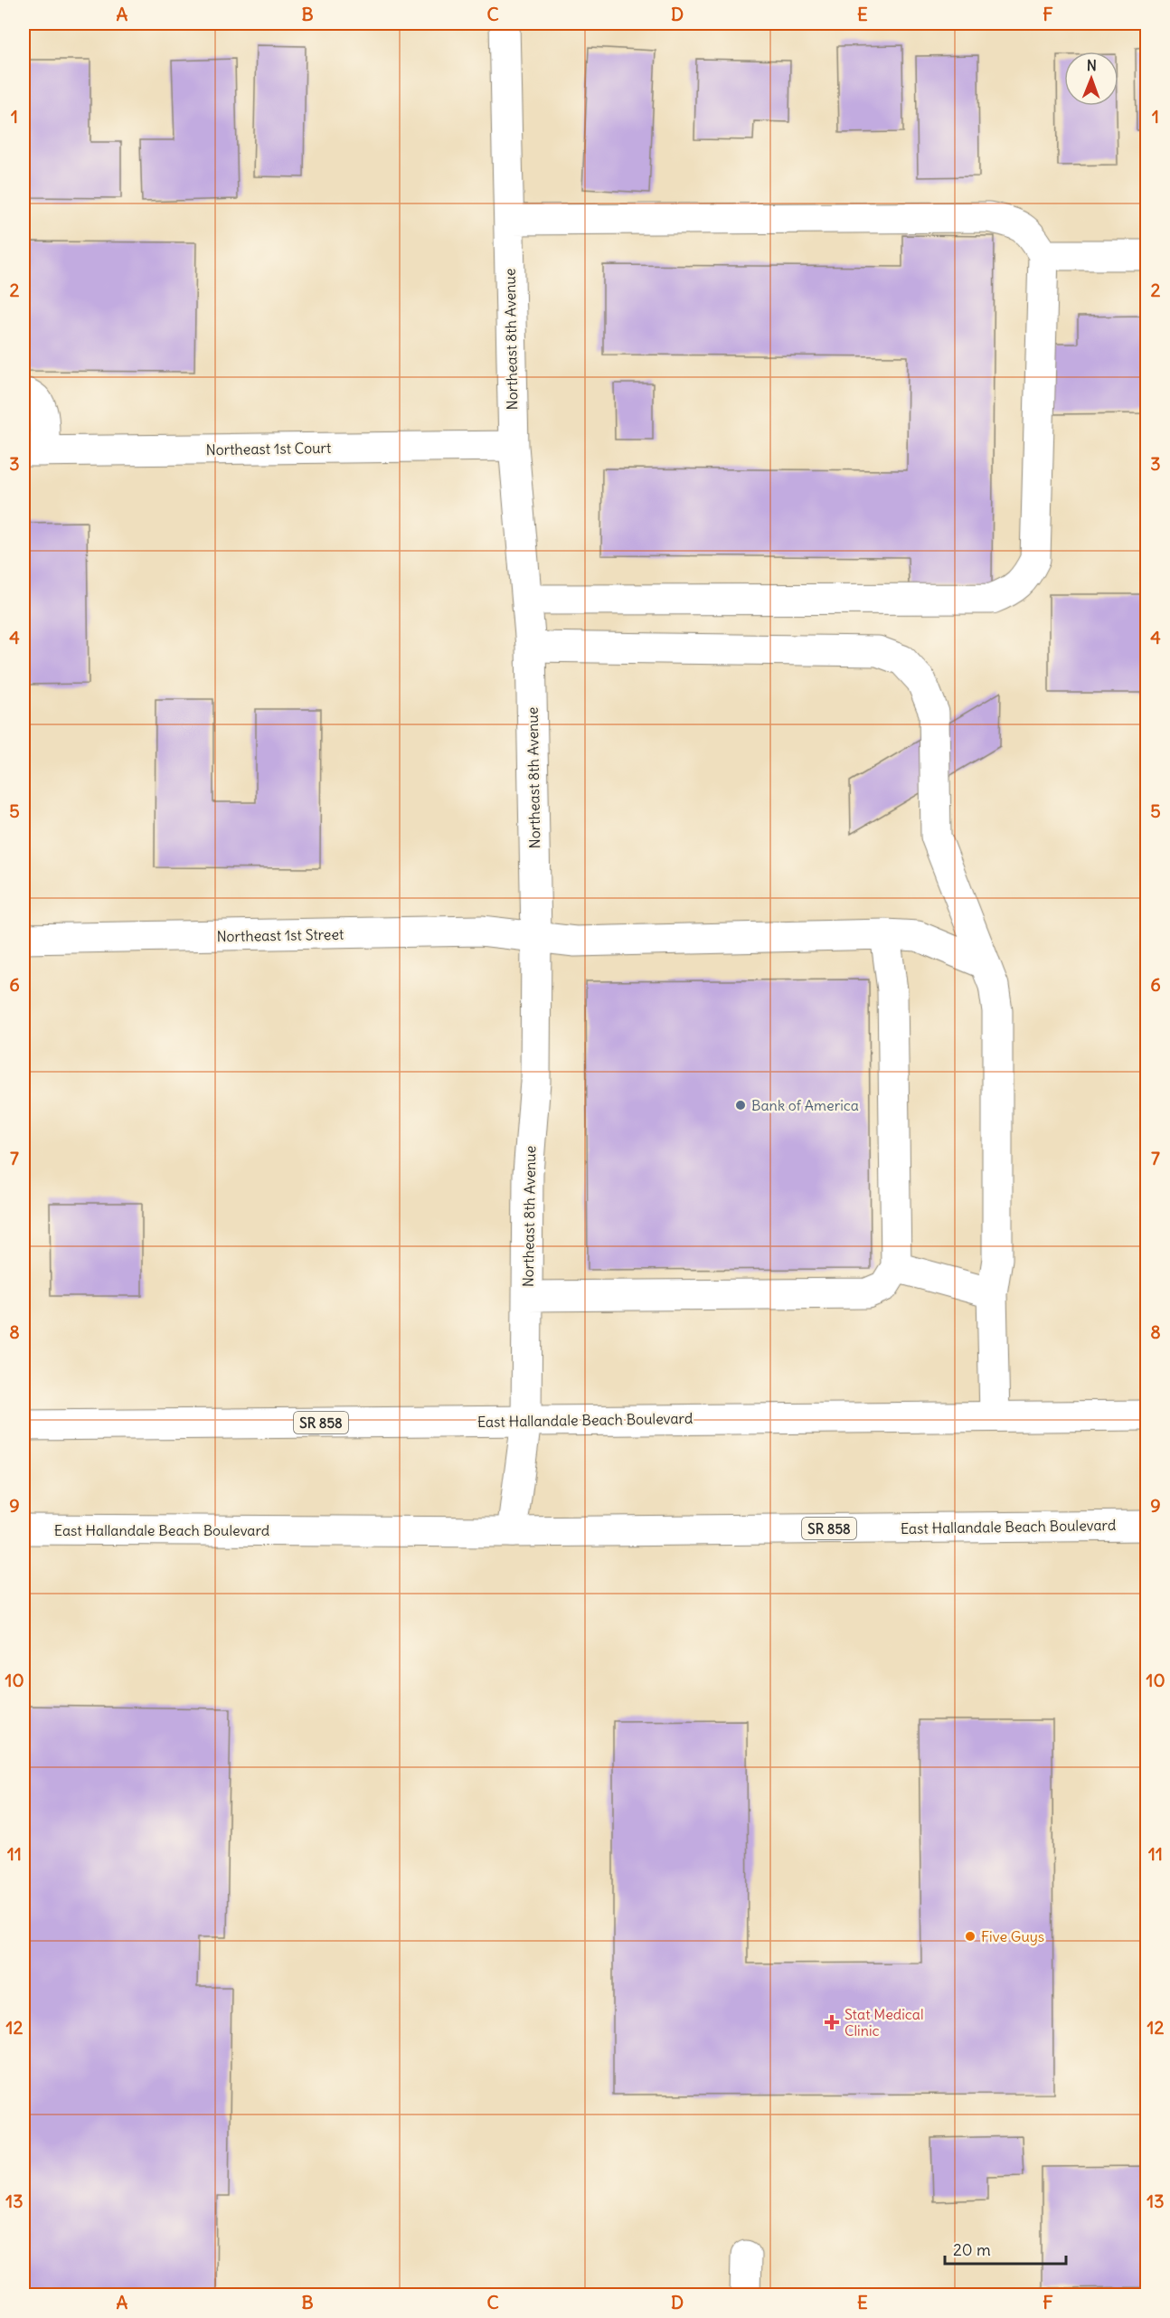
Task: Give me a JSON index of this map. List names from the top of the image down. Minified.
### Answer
{"streets":{"street":["Northeast 8th Avenue","Northeast 1st Court","Northeast 1st Street","East Hallandale Beach Boulevard","SR 858"]},"crossings":[["Northeast 8th Avenue","Northeast 1st Court"],["Northeast 8th Avenue","Northeast 1st Street"],["Northeast 8th Avenue","East Hallandale Beach Boulevard"]],"places":{"other":["Bank of America","Five Guys"],"health":["Stat Medical Clinic"]},"scale_bar":"20 m","north":"top","grid":{"columns":["A","B","C","D","E","F"],"rows":["1","2","3","4","5","6","7","8","9","10","11","12","13"]}}
